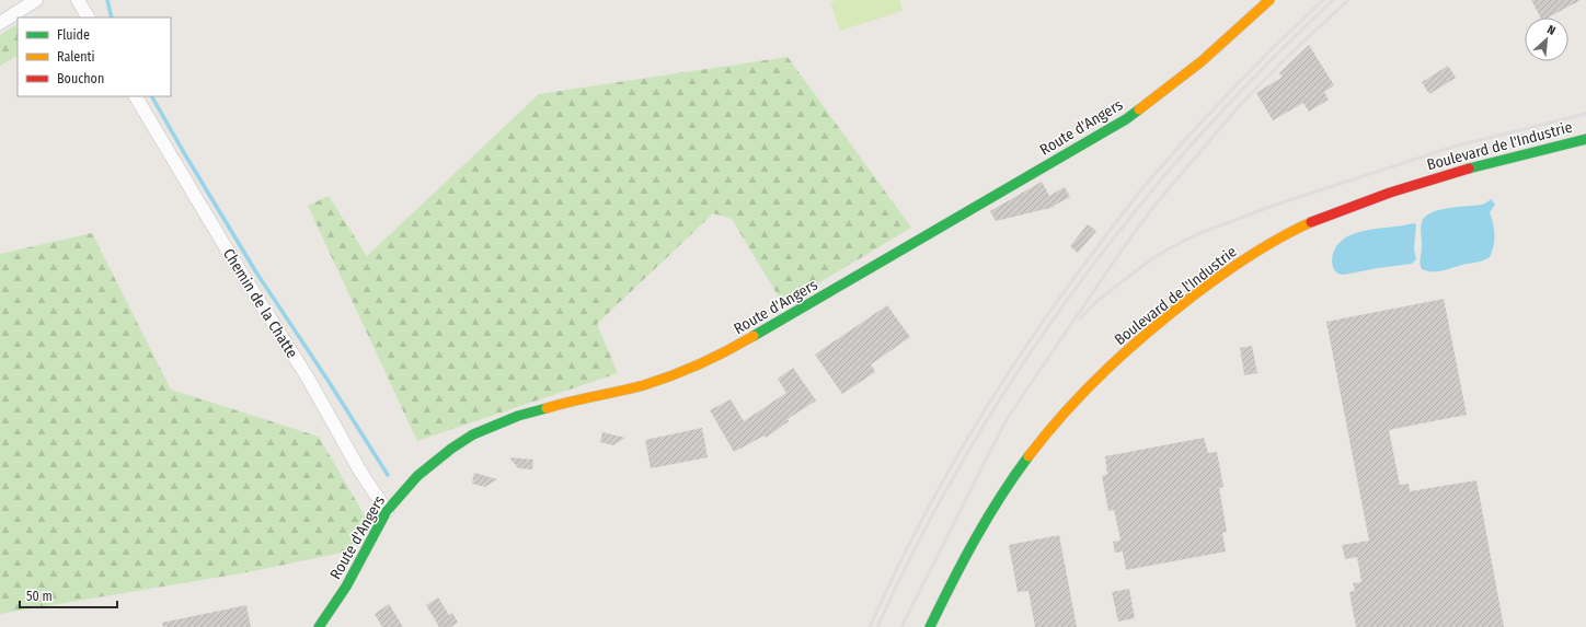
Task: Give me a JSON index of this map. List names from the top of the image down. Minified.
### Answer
{"streets":{"street":["Route d'Angers","Boulevard de l'Industrie","Chemin de la Chatte"]},"crossings":[["Route d'Angers","Chemin de la Chatte"]],"legend":["Fluide","Ralenti","Bouchon"],"scale_bar":"50 m","north":"top right"}
